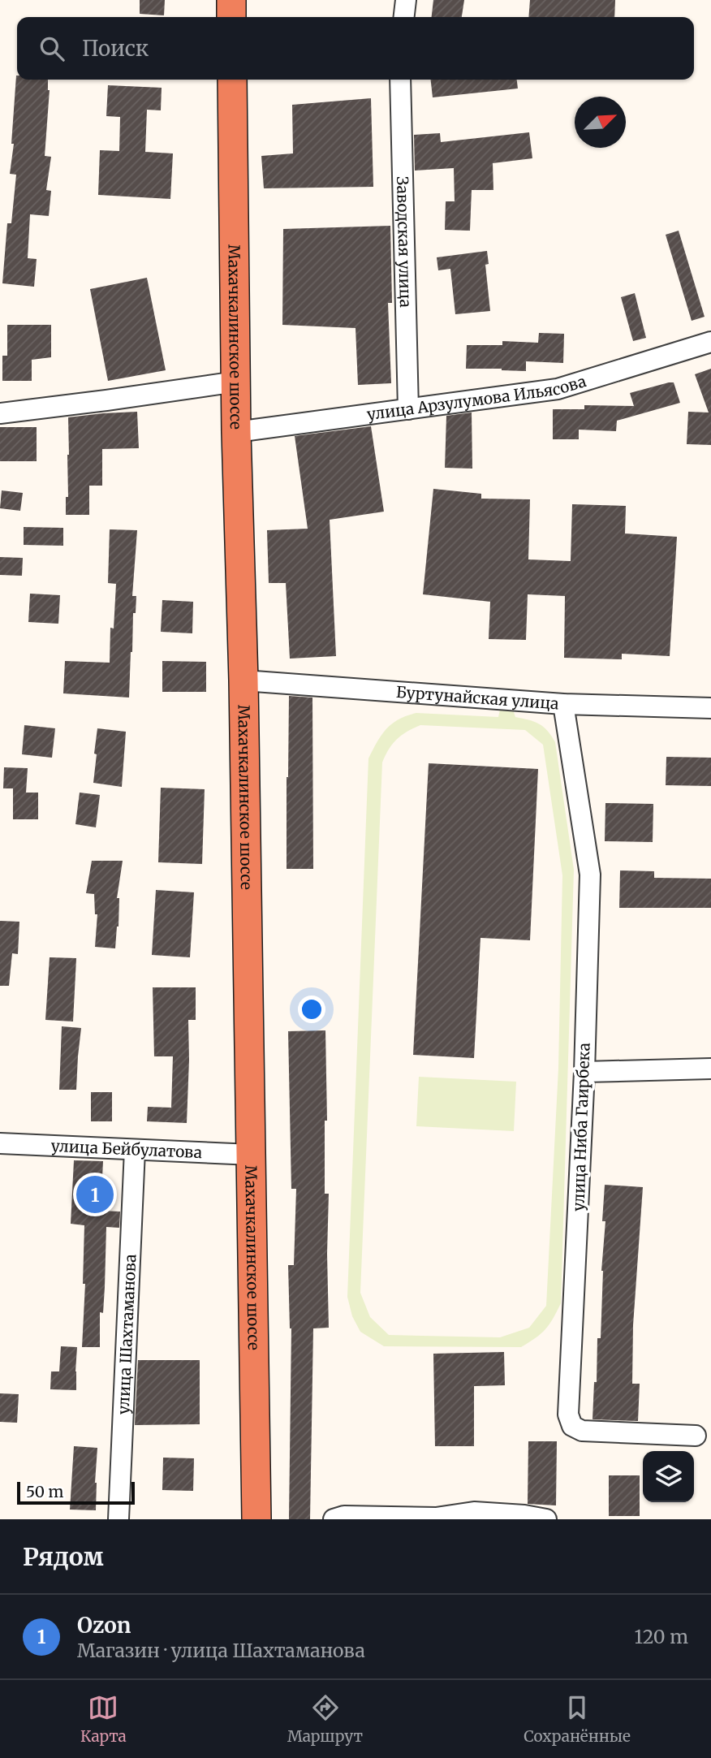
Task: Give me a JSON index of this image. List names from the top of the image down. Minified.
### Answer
{"streets":{"highway":["Махачкалинское шоссе"],"street":["Заводская улица","улица Арзулумова Ильясова","Буртунайская улица","улица Ниба Гаирбека","улица Бейбулатова","улица Шахтаманова"]},"crossings":[["Заводская улица","улица Арзулумова Ильясова"],["Махачкалинское шоссе","улица Арзулумова Ильясова"],["Махачкалинское шоссе","Буртунайская улица"],["Махачкалинское шоссе","улица Бейбулатова"],["Буртунайская улица","улица Ниба Гаирбека"],["улица Бейбулатова","улица Шахтаманова"]],"scale_bar":"50 m","north":"top right","page":{"search":"Поиск","pins":"1","scale":"50 m","heading":"Рядом","list":[{"mark":"1","name":"Ozon","note":"Магазин · улица Шахтаманова","value":"120 m"}],"nav":["Карта","Маршрут","Сохранённые"]}}
